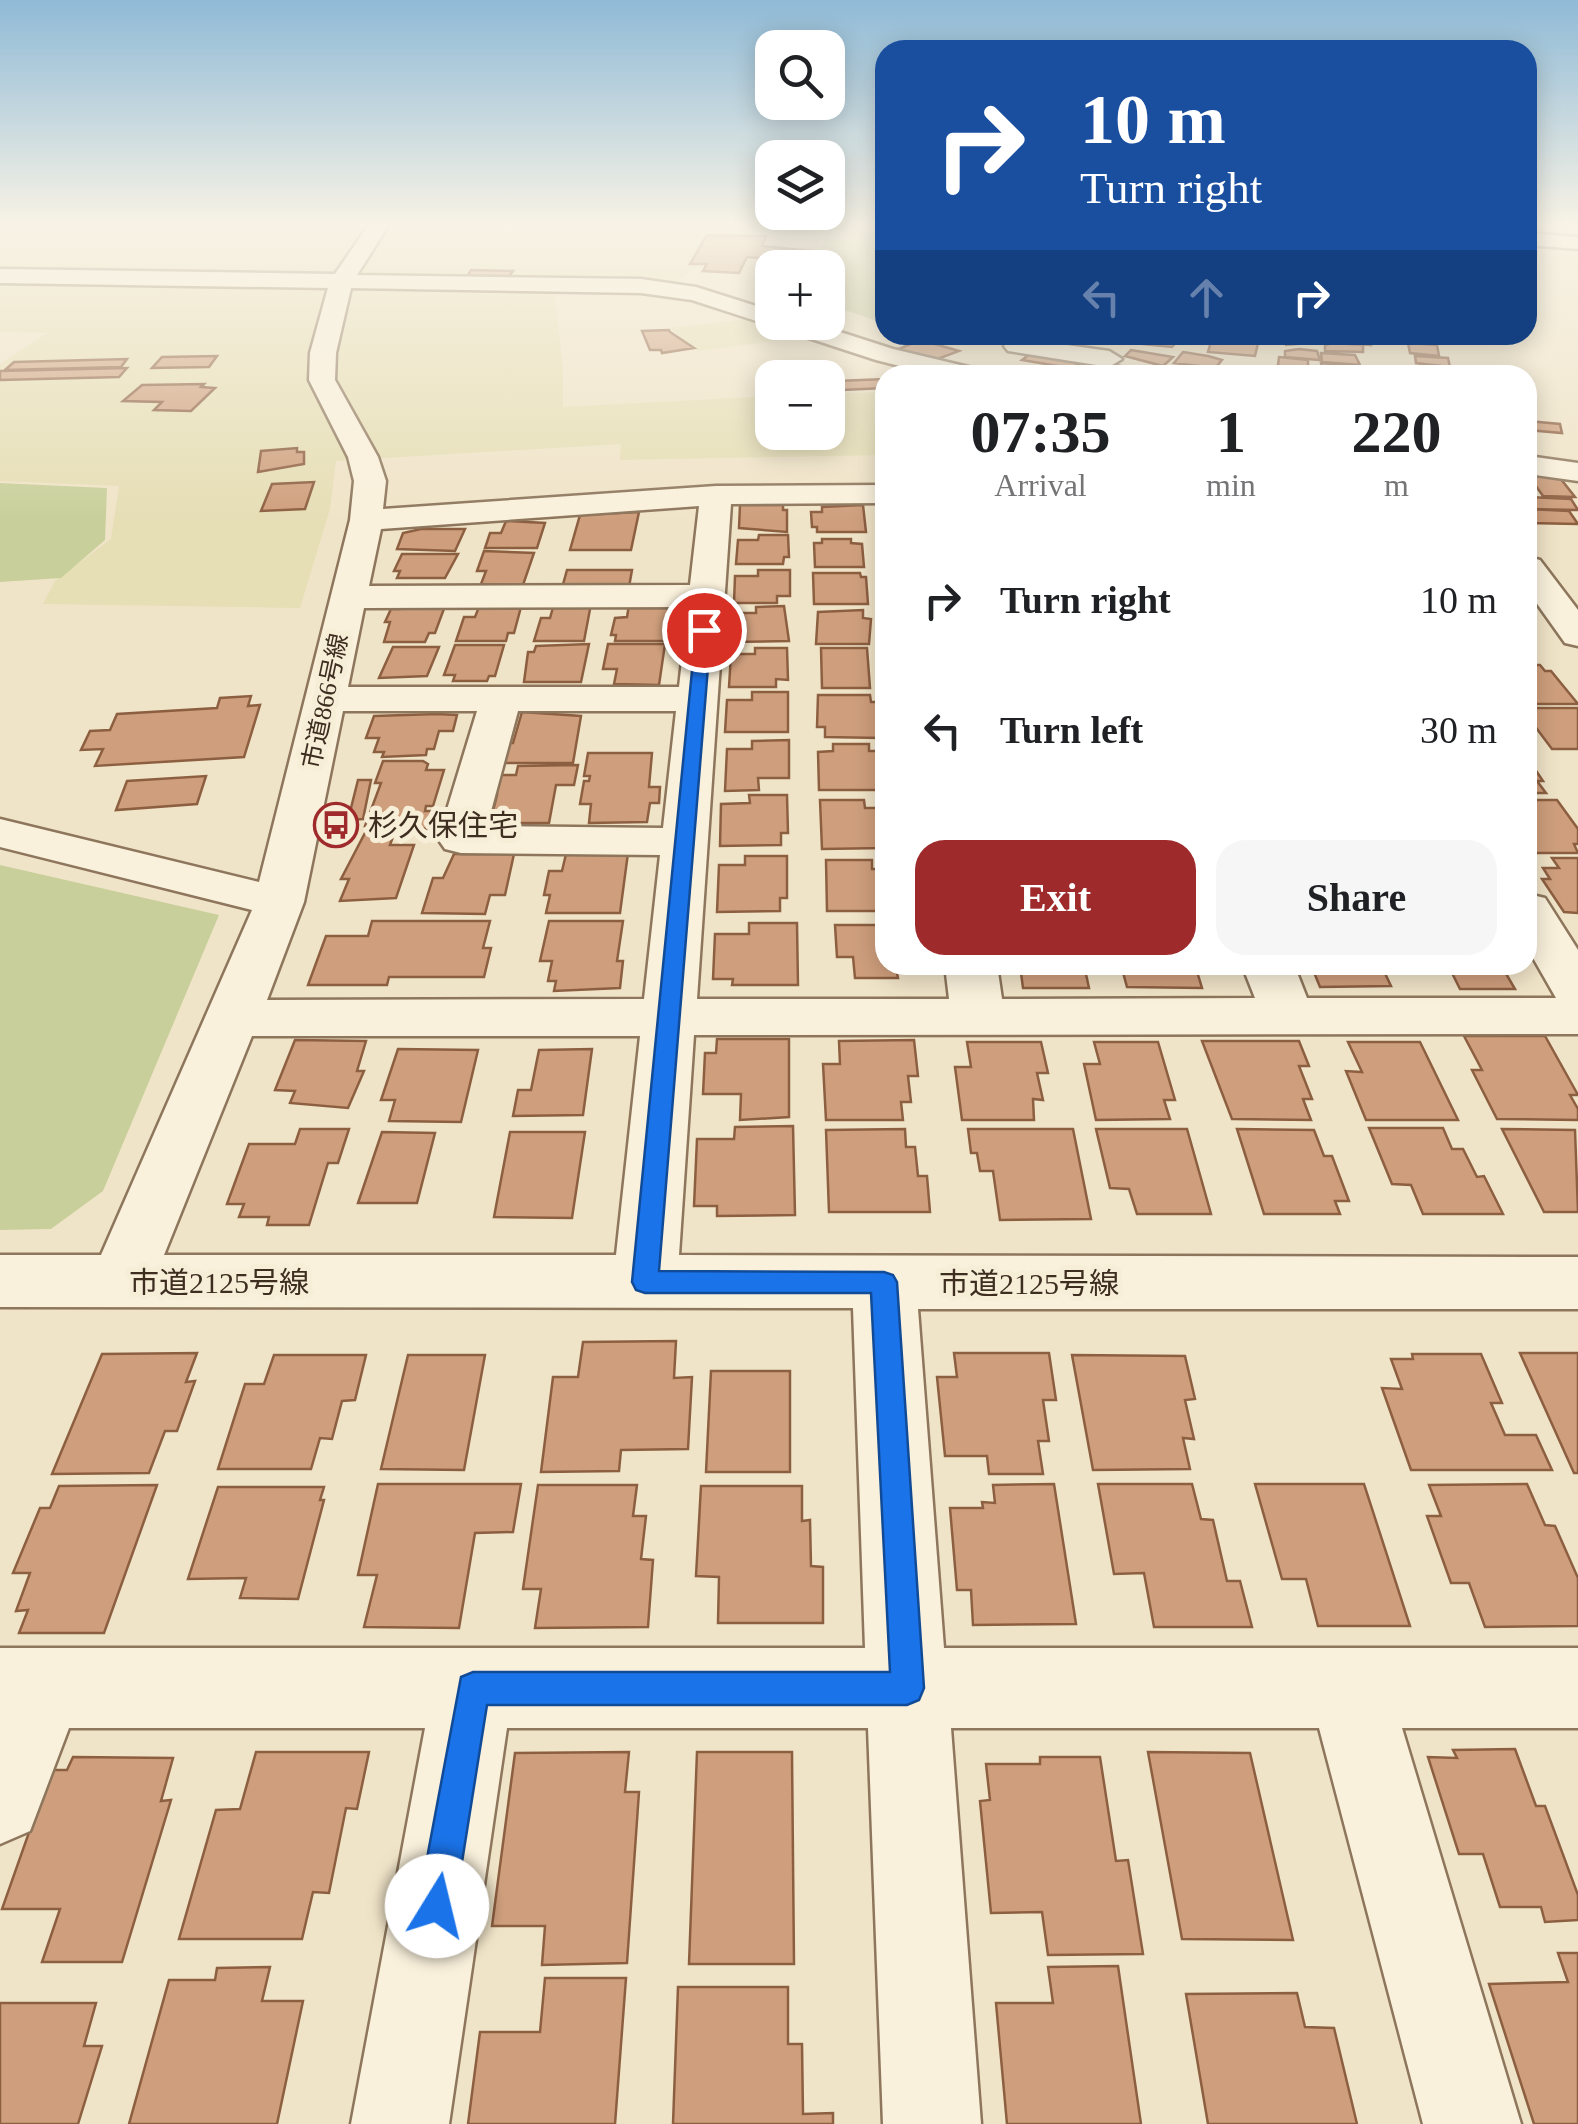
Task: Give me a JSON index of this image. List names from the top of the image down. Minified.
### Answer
{"streets":{"street":["市道866号線","市道2125号線"]},"crossings":[["市道866号線","市道2125号線"]],"places":{"bus stop":["杉久保住宅"]},"page":{"map_buttons":["+","−"],"turn":["10 m","Turn right"],"eta":["07:35","Arrival","1","min","220","m"],"list":[{"name":"Turn right","value":"10 m"},{"name":"Turn left","value":"30 m"}],"buttons":["Exit","Share"]}}
